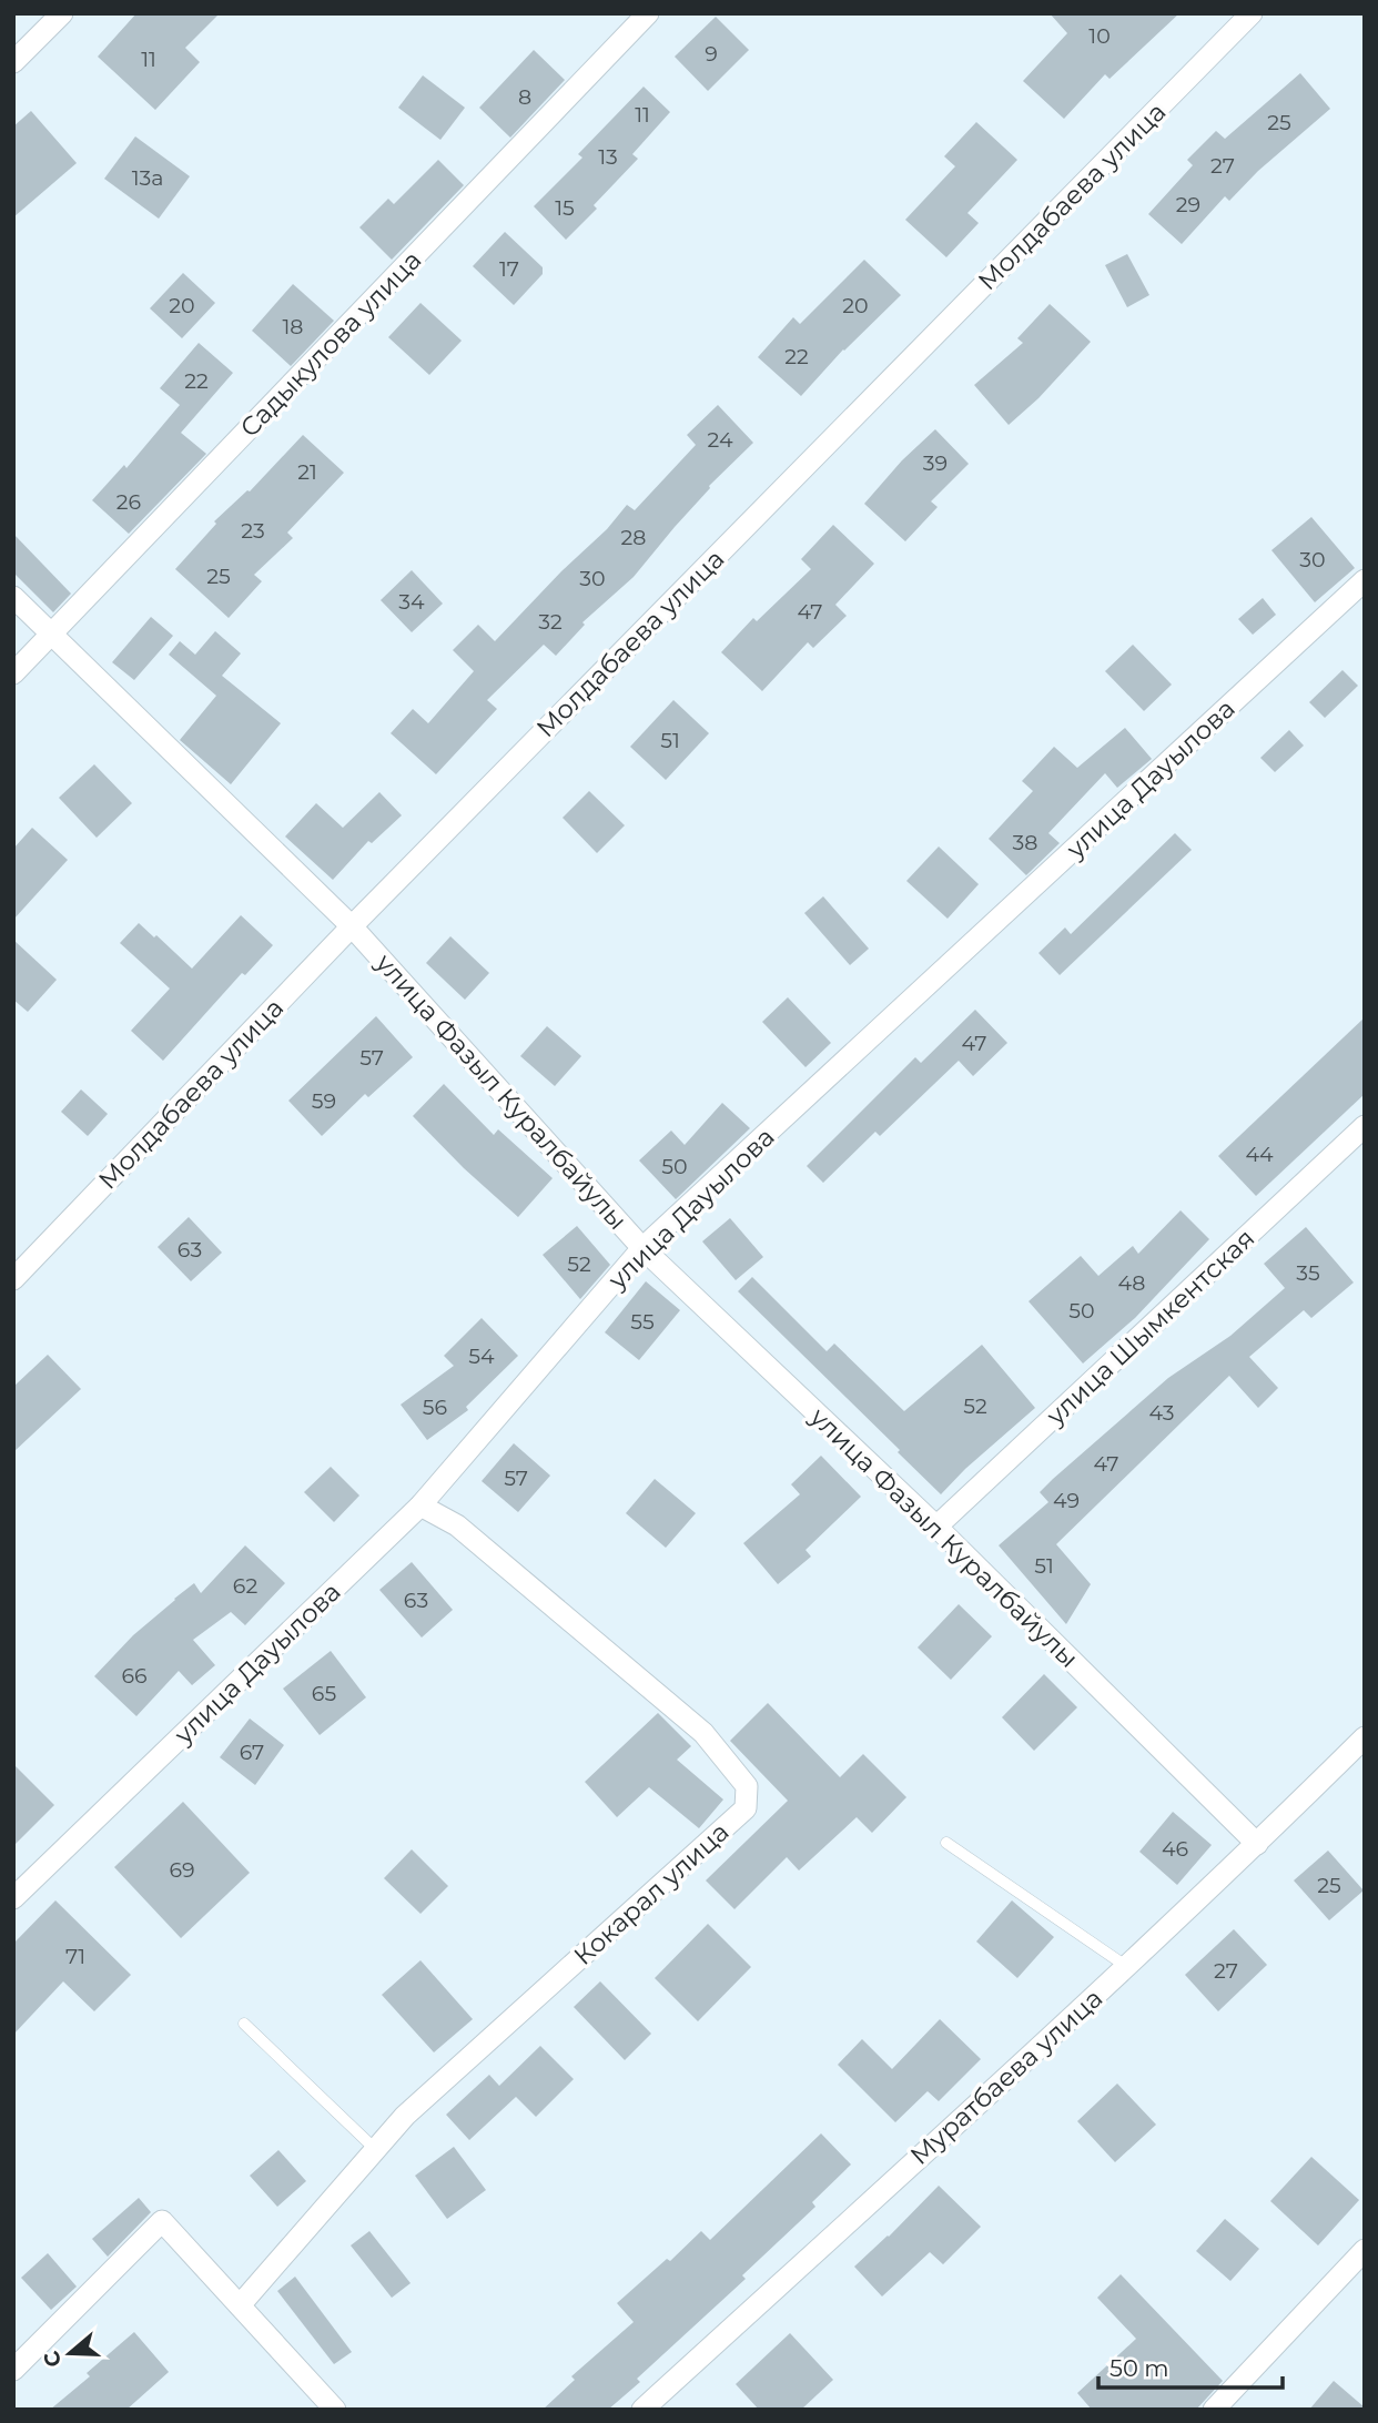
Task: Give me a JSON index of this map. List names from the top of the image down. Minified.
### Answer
{"streets":{"street":["Молдабаева улица","Садыкулова улица","улица Дауылова","улица Фазыл Куралбайулы","улица Шымкентская","Кокарал улица","Муратбаева улица"]},"crossings":[["Молдабаева улица","улица Фазыл Куралбайулы"],["Садыкулова улица","улица Фазыл Куралбайулы"],["улица Дауылова","улица Фазыл Куралбайулы"],["улица Дауылова","Кокарал улица"],["улица Фазыл Куралбайулы","улица Шымкентская"],["улица Фазыл Куралбайулы","Муратбаева улица"]],"house_numbers":["10","9","11","8","11","25","13","27","13а","29","15","17","20","20","18","22","22","24","39","21","26","23","28","30","25","30","34","47","32","51","38","47","57","59","44","50","63","52","35","48","50","55","54","52","56","43","47","57","49","51","62","63","66","65","67","46","69","25","71","27"],"scale_bar":"50 m","north":"left"}
